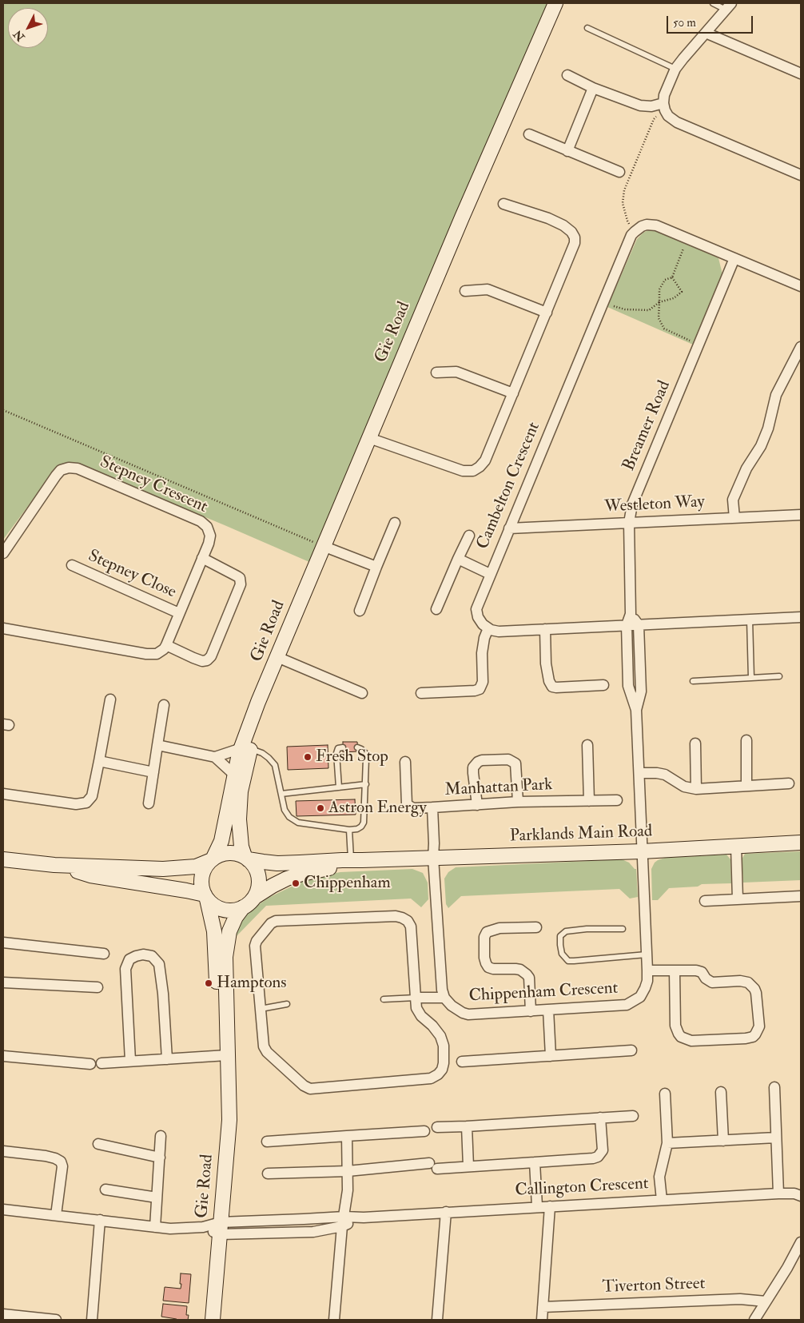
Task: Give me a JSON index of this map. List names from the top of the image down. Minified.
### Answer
{"streets":{"street":["Gie Road","Breamer Road","Stepney Crescent","Cambelton Crescent","Westleton Way","Stepney Close","Manhattan Park","Parklands Main Road","Chippenham Crescent","Callington Crescent","Tiverton Street"]},"crossings":[["Gie Road","Parklands Main Road"],["Gie Road","Callington Crescent"],["Breamer Road","Westleton Way"],["Stepney Crescent","Stepney Close"],["Cambelton Crescent","Westleton Way"],["Manhattan Park","Parklands Main Road"],["Manhattan Park","Chippenham Crescent"],["Parklands Main Road","Chippenham Crescent"]],"places":["Fresh Stop","Astron Energy","Chippenham","Hamptons"],"scale_bar":"50 m","north":"bottom left"}
